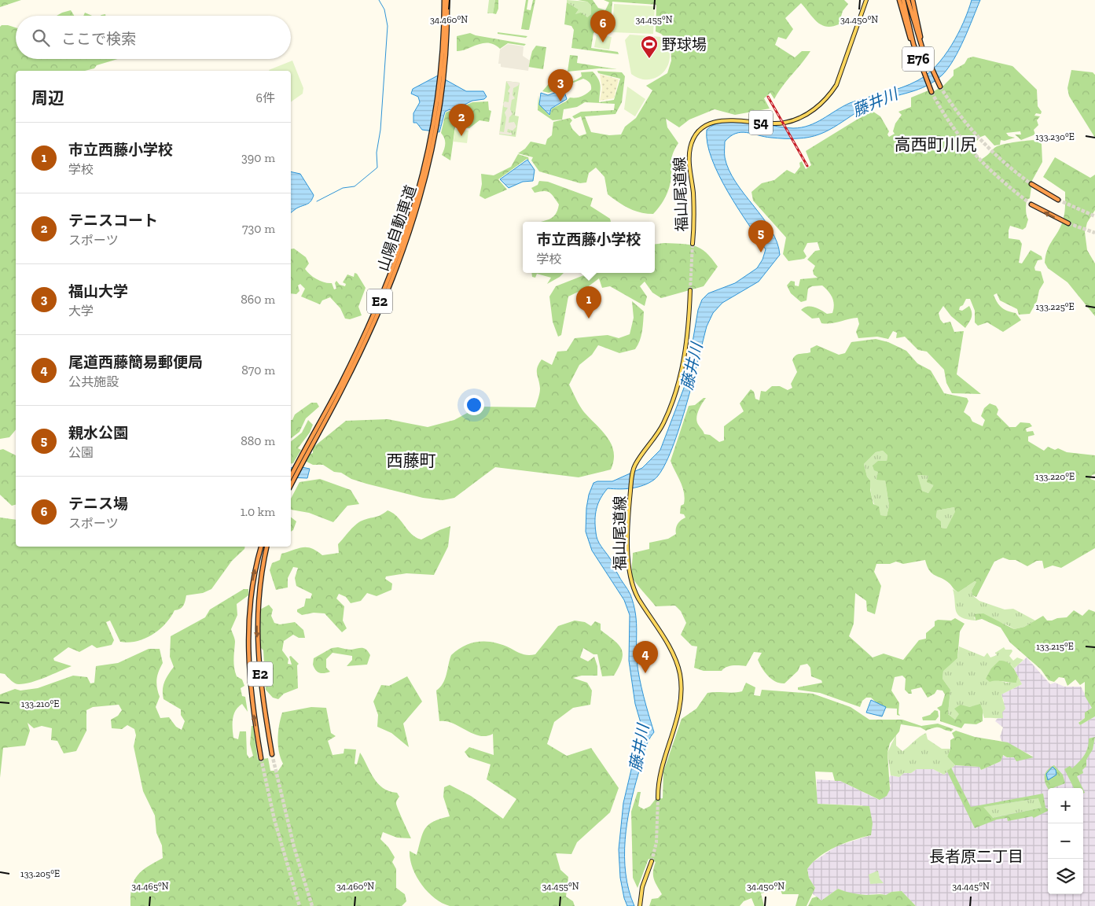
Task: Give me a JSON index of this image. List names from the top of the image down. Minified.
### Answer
{"streets":{"highway":["E76","山陽自動車道","E2"],"main road":["54","福山尾道線"]},"districts":["高西町川尻","西藤町","長者原二丁目"],"water":["藤井川"],"places":{"sports":["野球場"]},"page":{"pins":["6","3","2","5","1","4"],"search":"ここで検索","heading":["周辺","6件"],"list":[{"mark":"1","name":"市立西藤小学校","note":"学校","value":"390 m"},{"mark":"2","name":"テニスコート","note":"スポーツ","value":"730 m"},{"mark":"3","name":"福山大学","note":"大学","value":"860 m"},{"mark":"4","name":"尾道西藤簡易郵便局","note":"公共施設","value":"870 m"},{"mark":"5","name":"親水公園","note":"公園","value":"880 m"},{"mark":"6","name":"テニス場","note":"スポーツ","value":"1.0 km"}],"popup":["市立西藤小学校","学校"],"map_buttons":["+","−"]},"coordinates":["34.460°N","34.455°N","34.450°N","133.230°E","133.225°E","133.220°E","133.215°E","133.210°E","133.205°E","34.465°N","34.445°N"]}
